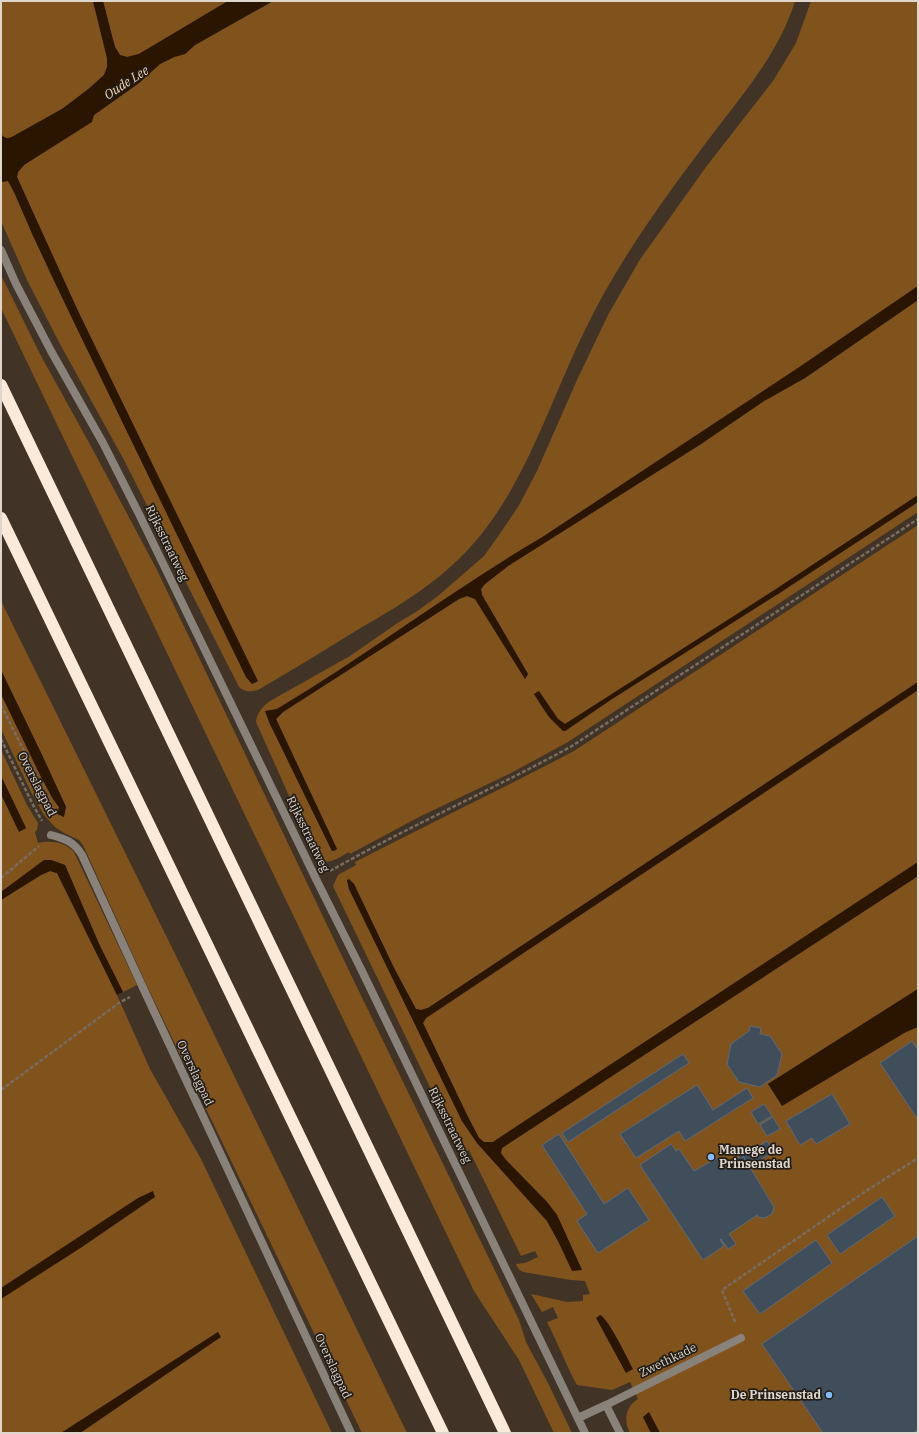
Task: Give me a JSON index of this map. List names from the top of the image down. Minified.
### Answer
{"streets":{"street":["Rijksstraatweg","Overslagpad","Zwethkade"]},"crossings":[["Rijksstraatweg","Zwethkade"]],"water":["Oude Lee"],"places":["Manege de Prinsenstad","De Prinsenstad"]}
